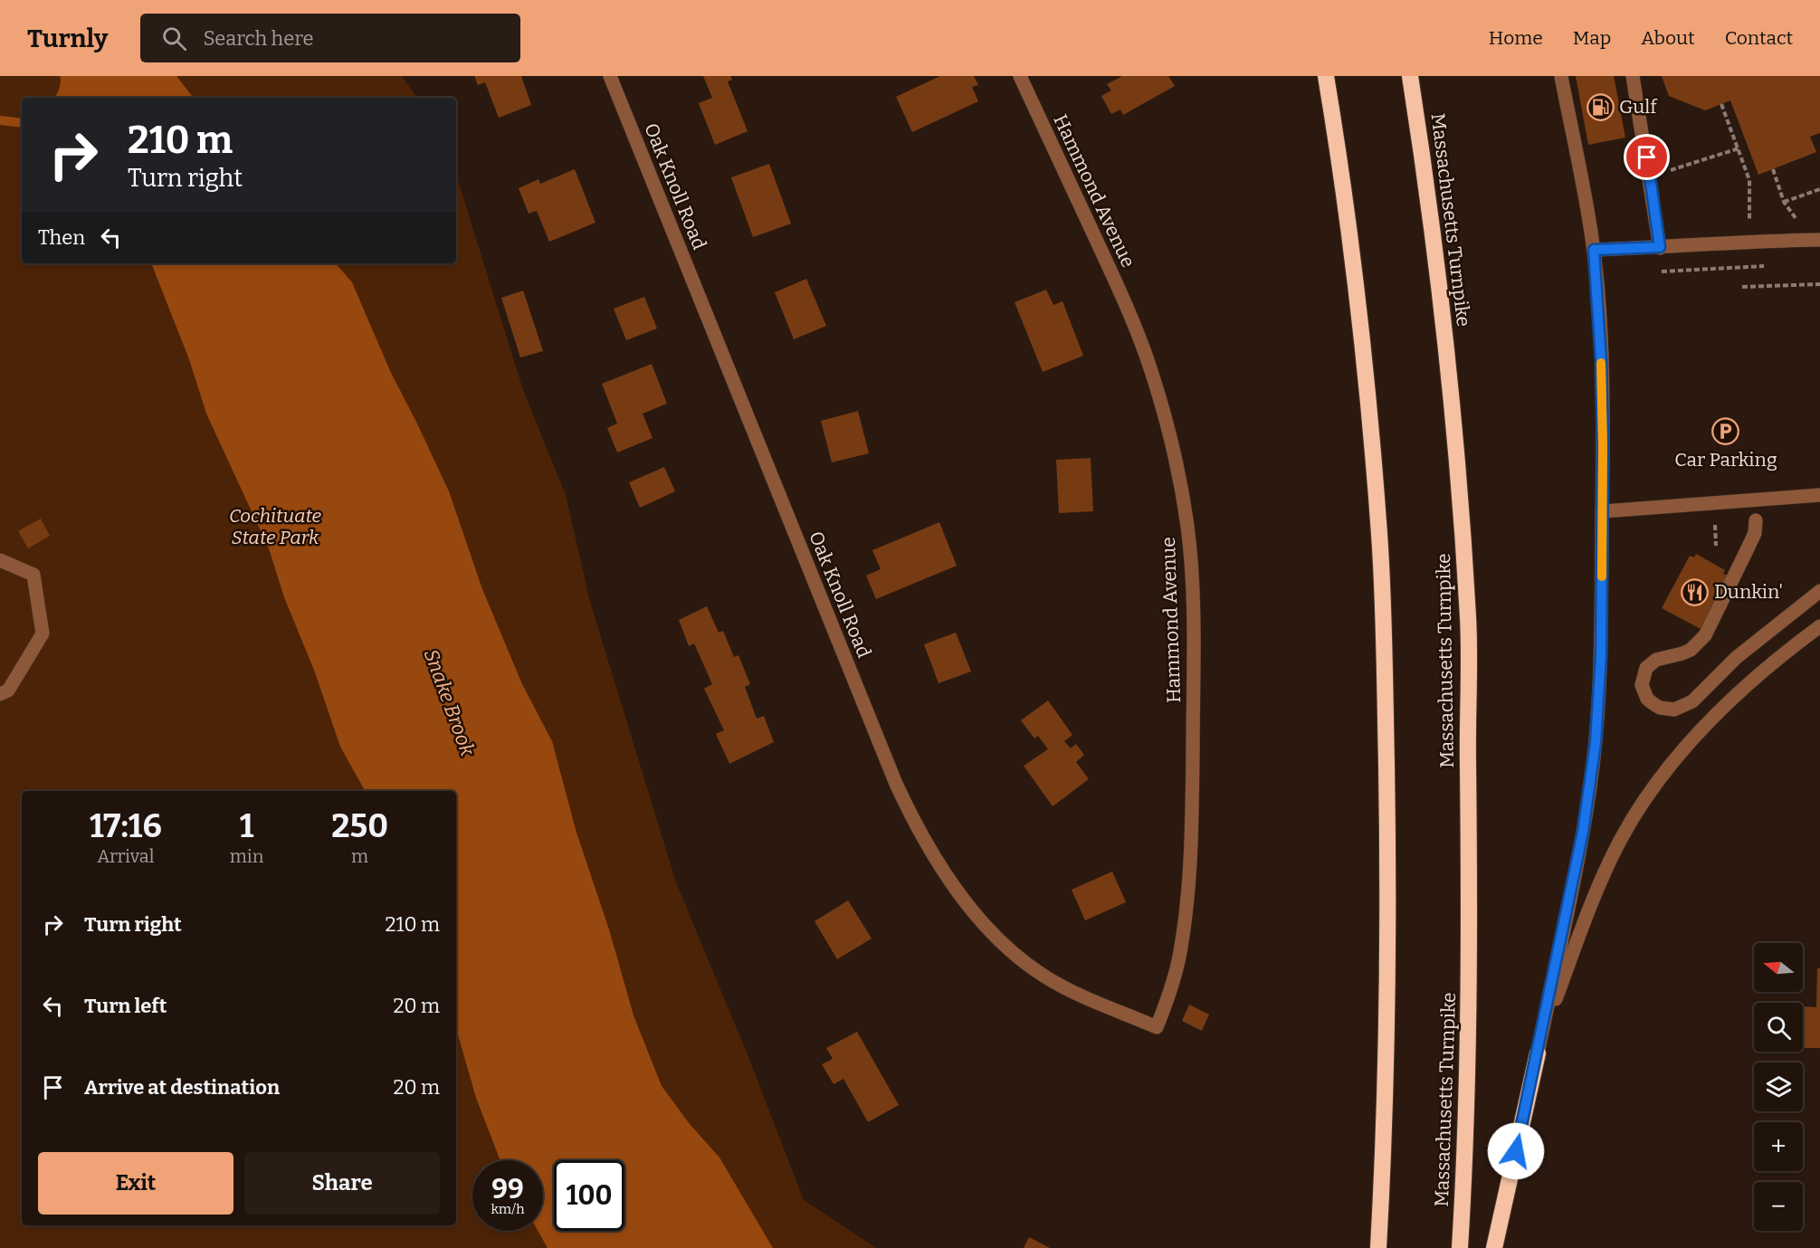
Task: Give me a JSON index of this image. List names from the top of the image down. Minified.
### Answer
{"streets":{"highway":["Massachusetts Turnpike"],"street":["Oak Knoll Road","Hammond Avenue"]},"crossings":[["Oak Knoll Road","Hammond Avenue"]],"water":["Snake Brook"],"parks":["Cochituate State Park"],"places":{"fuel station":["Gulf"],"parking":["Car Parking"],"restaurant":["Dunkin'"]},"north":"left","page":{"header":"Turnly","search":"Search here","nav":["Home","Map","About","Contact"],"turn":["210 m","Turn right"],"then":"Then","eta":["17:16","Arrival","1","min","250","m"],"list":[{"name":"Turn right","value":"210 m"},{"name":"Turn left","value":"20 m"},{"name":"Arrive at destination","value":"20 m"}],"map_buttons":["+","−"],"buttons":["Exit","Share"],"speed":"99 km/h","limit":"100"}}
